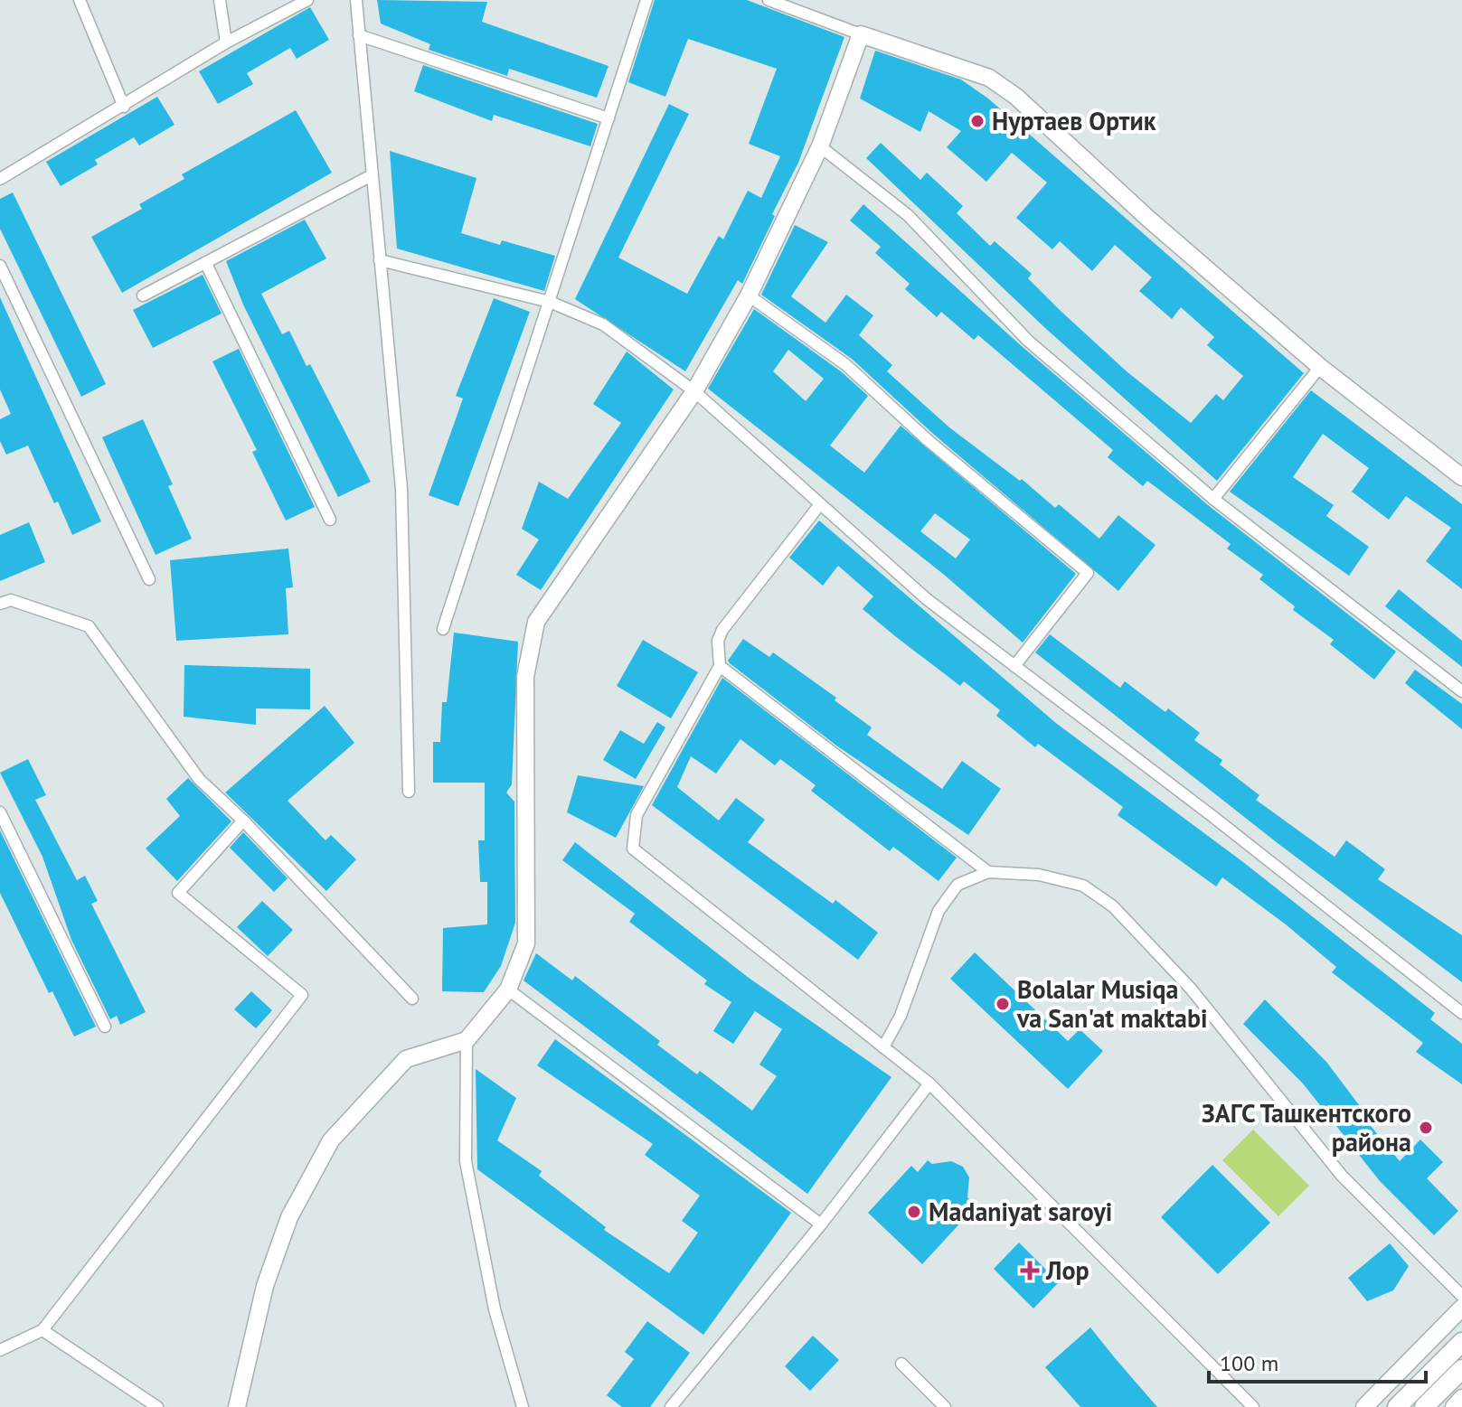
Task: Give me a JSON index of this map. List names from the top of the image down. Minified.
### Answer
{"places":{"other":["Нуртаев Ортик","Bolalar Musiqa va San'at maktabi","ЗАГС Ташкентского района","Madaniyat saroyi"],"health":["Лор"]},"scale_bar":"100 m"}
